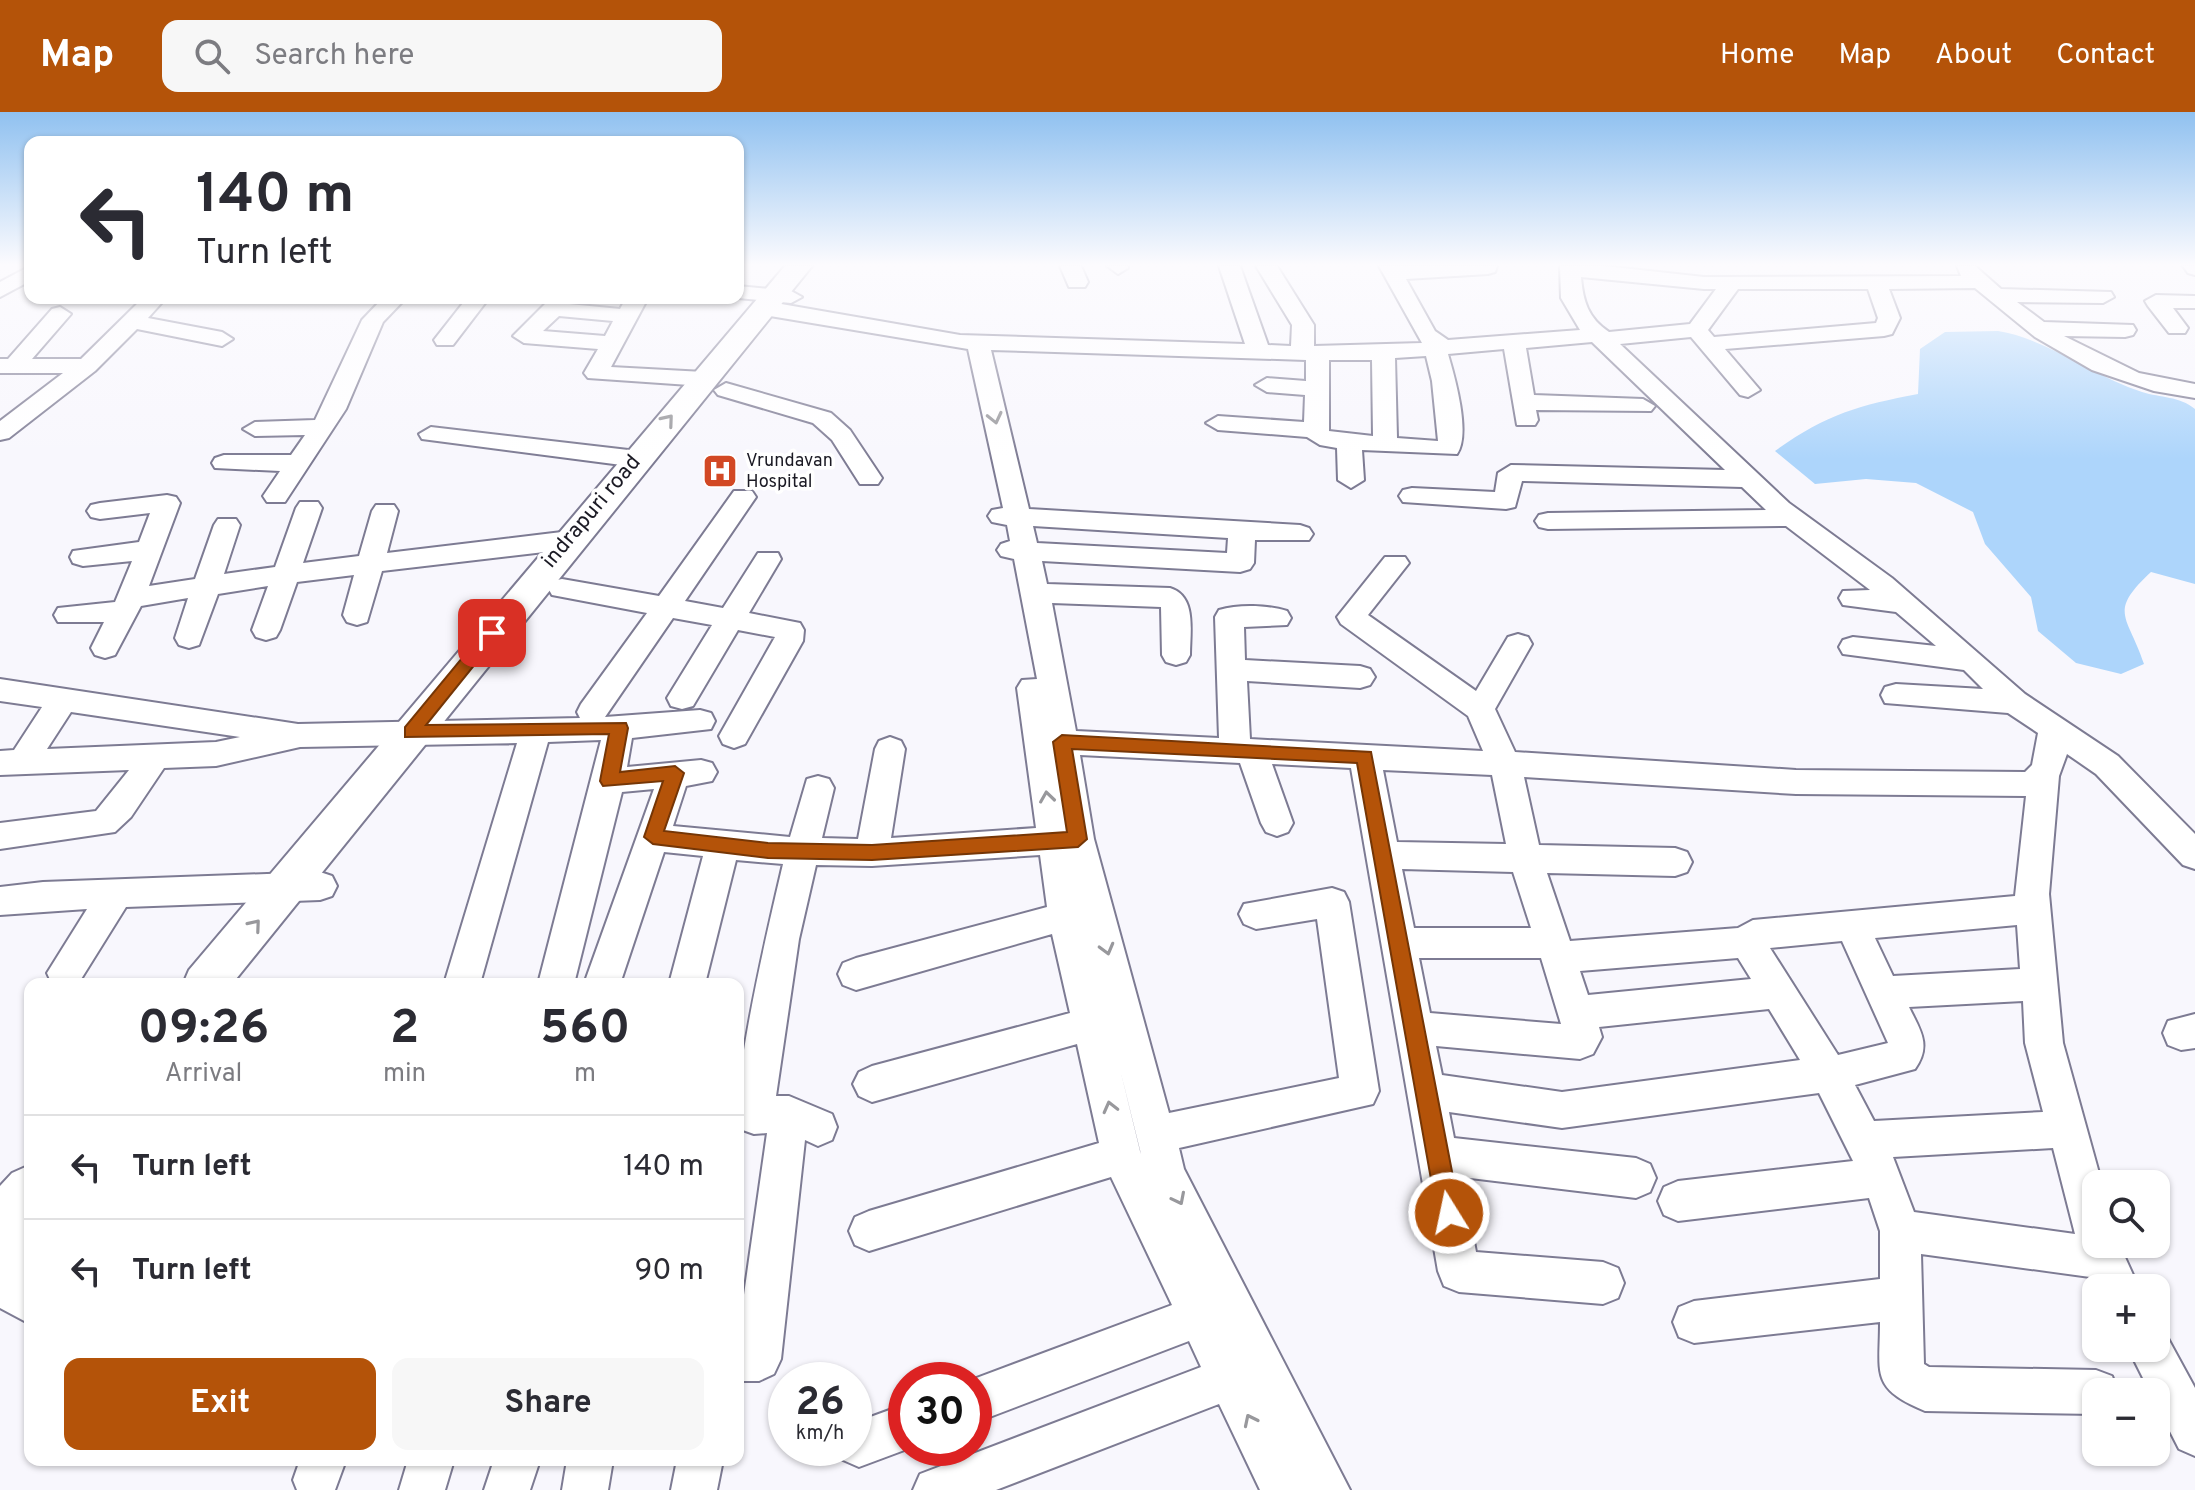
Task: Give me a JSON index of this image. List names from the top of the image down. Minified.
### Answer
{"streets":{"main road":["indrapuri road"]},"places":{"hospital":["Vrundavan Hospital"]},"page":{"header":"Map","search":"Search here","nav":["Home","Map","About","Contact"],"turn":["140 m","Turn left"],"eta":["09:26","Arrival","2","min","560","m"],"list":[{"name":"Turn left","value":"140 m"},{"name":"Turn left","value":"90 m"}],"map_buttons":["+","−"],"buttons":["Exit","Share"],"speed":"26 km/h","limit":"30"}}
